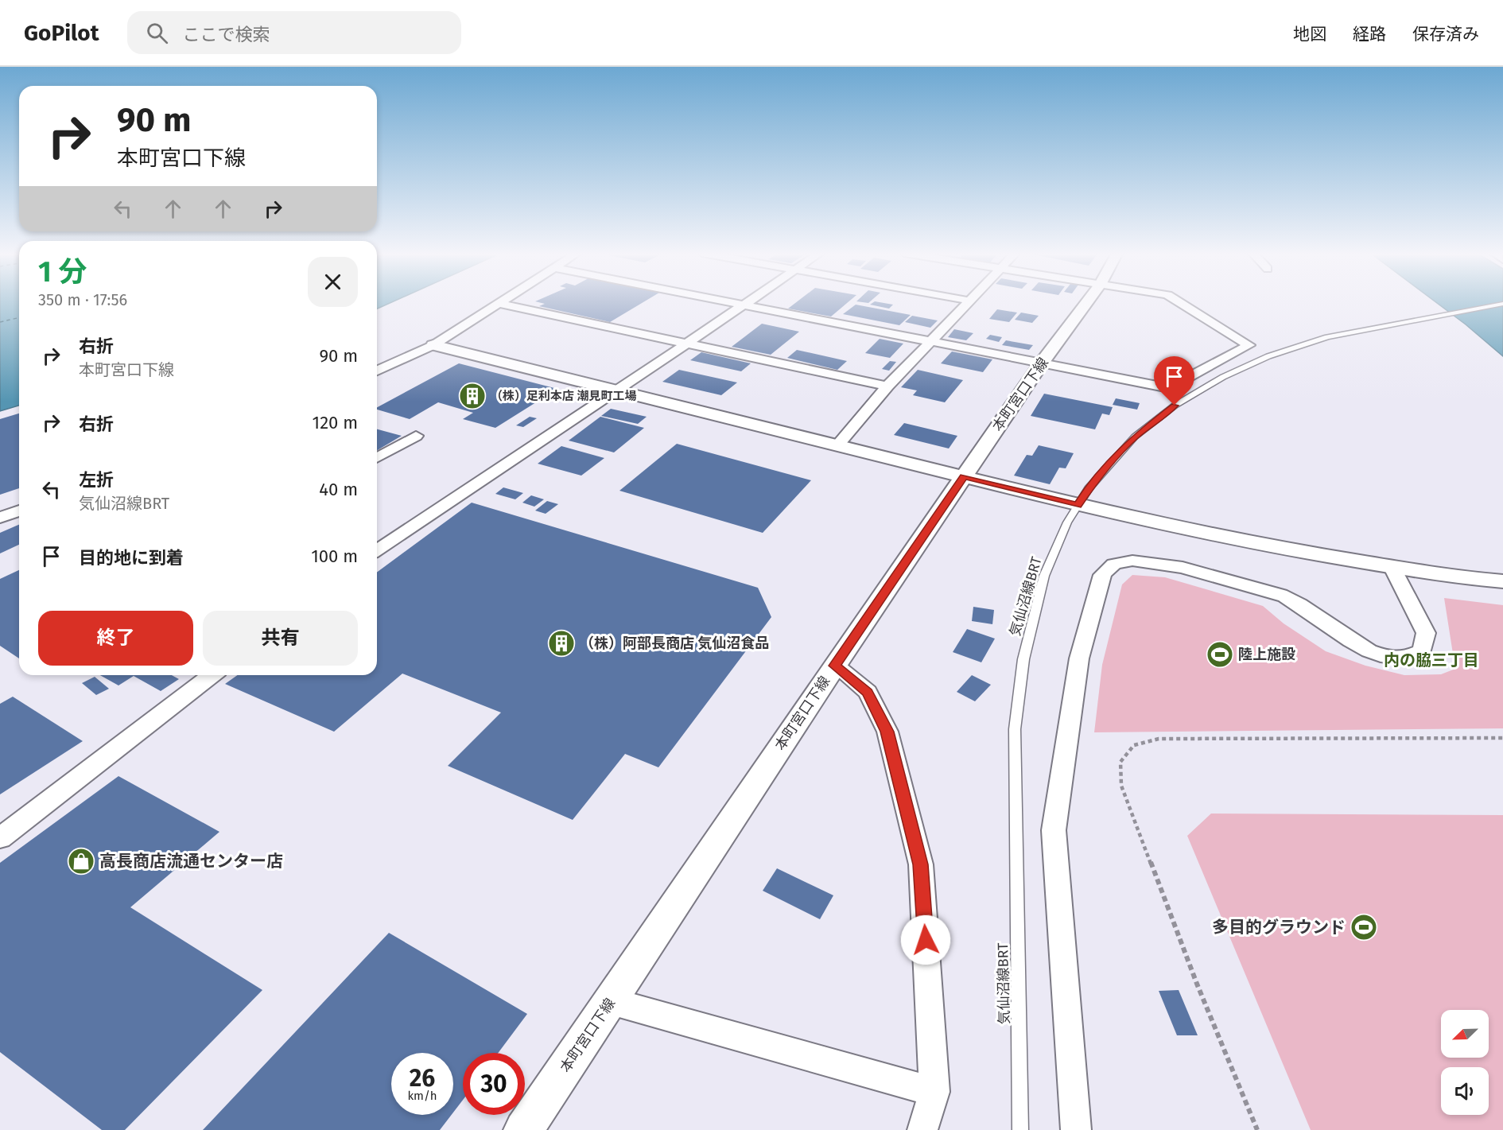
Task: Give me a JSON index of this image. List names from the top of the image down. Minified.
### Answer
{"streets":{"street":["本町宮口下線"],"lane":["気仙沼線BRT"]},"districts":["内の脇三丁目"],"places":{"building":["（株）足利本店 潮見町工場","（株）阿部長商店 気仙沼食品"],"sports":["陸上施設","多目的グラウンド"],"shop":["高長商店流通センター店"]},"north":"bottom left","page":{"header":"GoPilot","search":"ここで検索","nav":["地図","経路","保存済み"],"turn":["90 m","本町宮口下線"],"heading":["1 分","350 m · 17:56"],"list":[{"name":"右折","note":"本町宮口下線","value":"90 m"},{"name":"右折","value":"120 m"},{"name":"左折","note":"気仙沼線BRT","value":"40 m"},{"name":"目的地に到着","value":"100 m"}],"buttons":["終了","共有"],"speed":"26 km/h","limit":"30"}}
